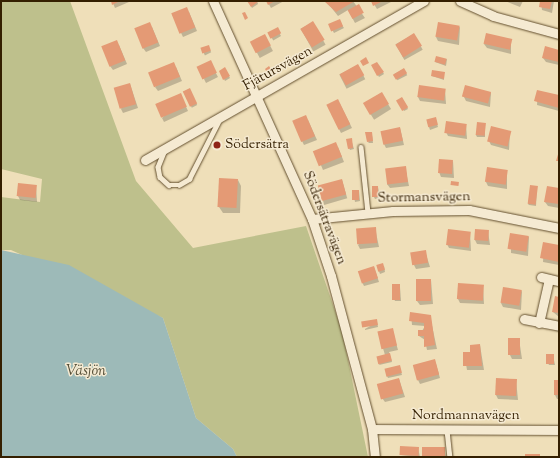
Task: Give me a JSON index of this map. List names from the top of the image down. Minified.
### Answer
{"streets":{"street":["Fjätursvägen","Stormansvägen","Södersätravägen","Nordmannavägen"]},"crossings":[["Fjätursvägen","Södersätravägen"],["Stormansvägen","Södersätravägen"],["Södersätravägen","Nordmannavägen"]],"water":["Väsjön"],"places":["Södersätra"]}
